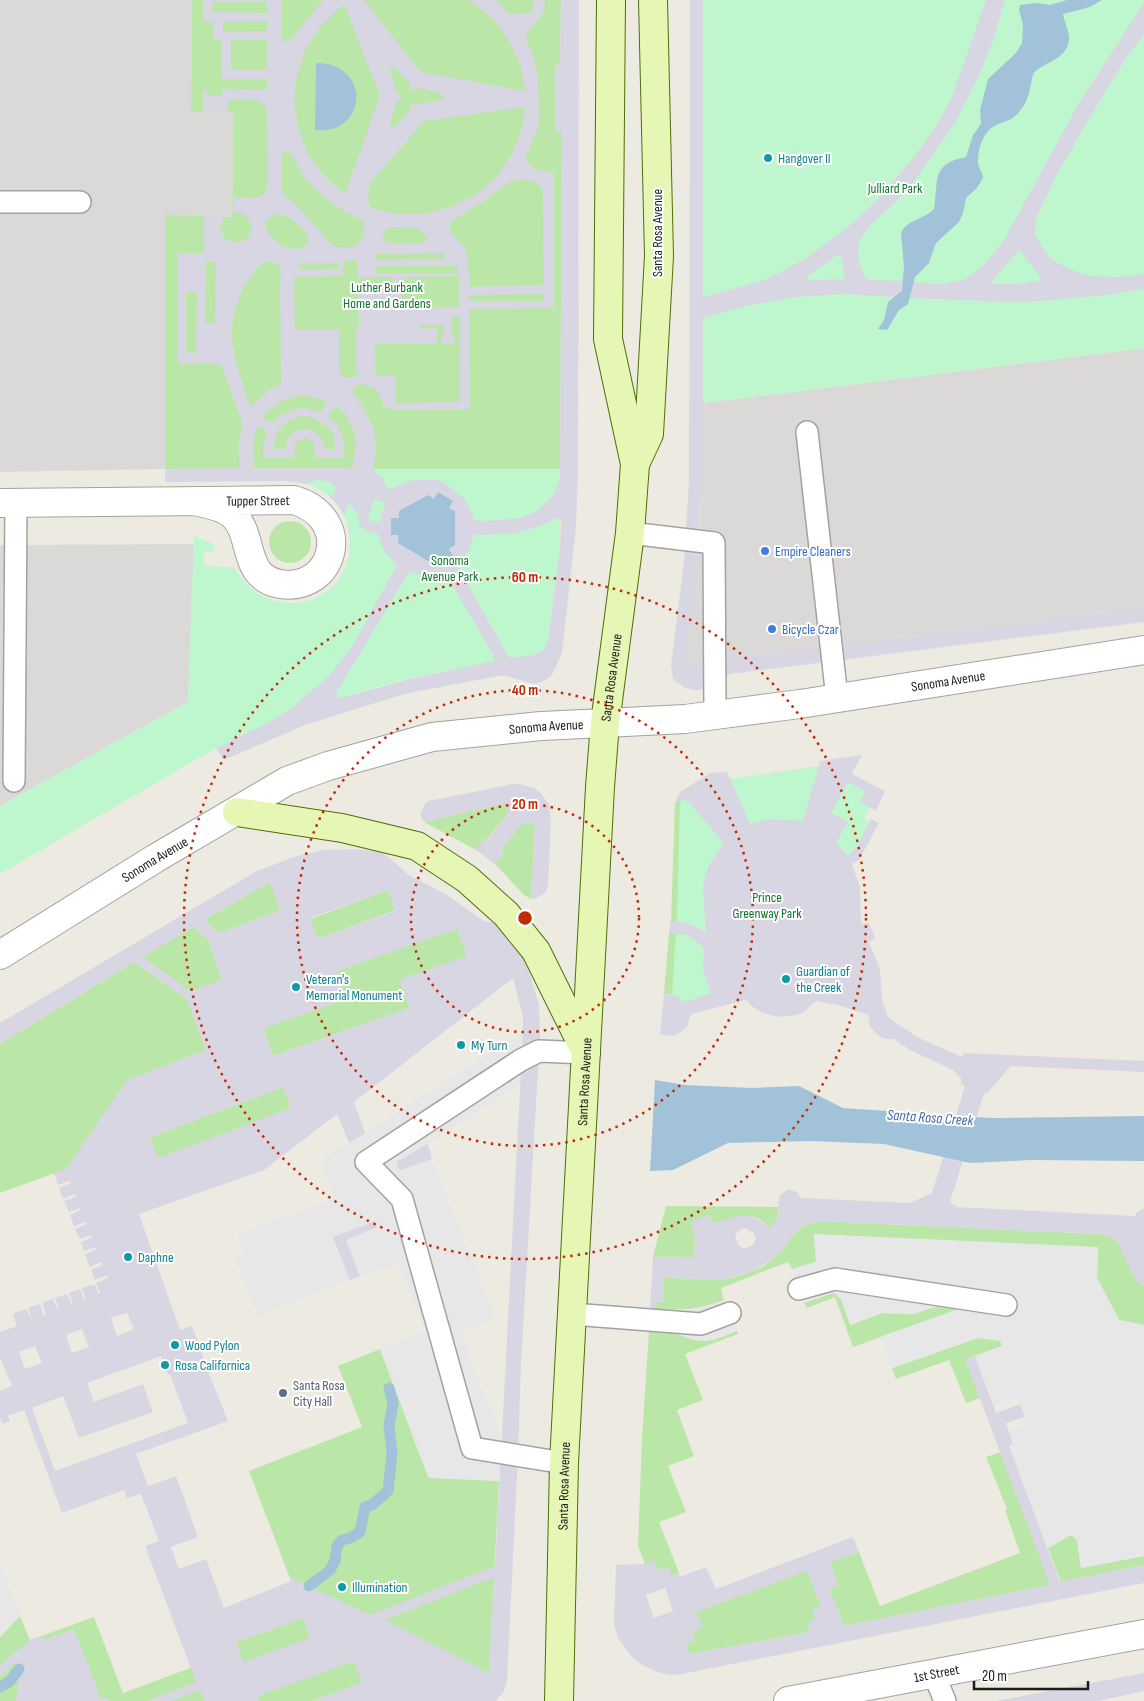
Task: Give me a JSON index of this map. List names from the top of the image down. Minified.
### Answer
{"streets":{"main road":["Santa Rosa Avenue"],"street":["Tupper Street","Sonoma Avenue","1st Street"]},"crossings":[["Santa Rosa Avenue","Sonoma Avenue"]],"water":["Santa Rosa Creek"],"parks":["Julliard Park","Luther Burbank Home and Gardens","Sonoma Avenue Park","Prince Greenway Park"],"places":["Hangover II","Empire Cleaners","Bicycle Czar","Guardian of the Creek","Veteran's Memorial Monument","My Turn","Daphne","Wood Pylon","Rosa Californica","Santa Rosa City Hall","Illumination"],"scale_bar":"20 m","rings":["60 m","40 m","20 m"]}
